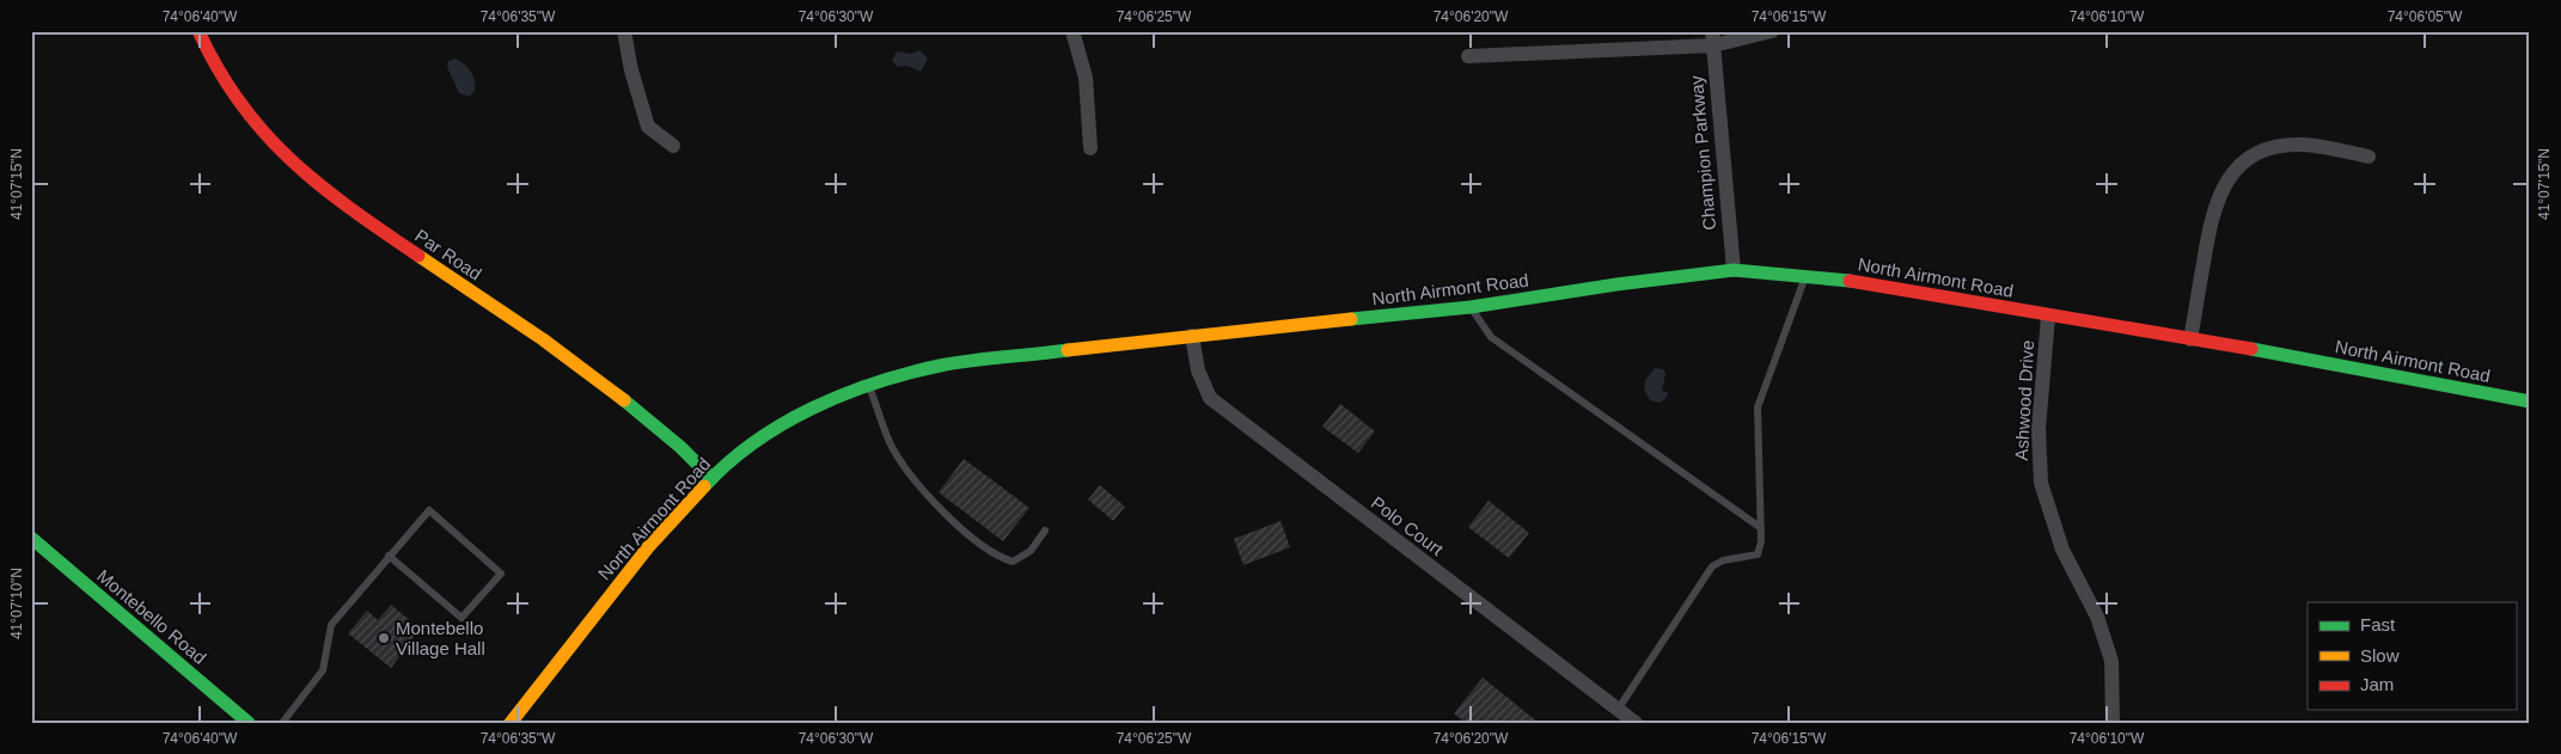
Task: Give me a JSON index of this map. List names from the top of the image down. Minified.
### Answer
{"streets":{"street":["Champion Parkway","Par Road","North Airmont Road","Ashwood Drive","Polo Court","Montebello Road"]},"crossings":[["Champion Parkway","North Airmont Road"],["Par Road","North Airmont Road"],["North Airmont Road","Ashwood Drive"],["North Airmont Road","Polo Court"]],"places":["Montebello Village Hall"],"legend":["Fast","Slow","Jam"],"coordinates":["74°06'40\"W","74°06'35\"W","74°06'30\"W","74°06'25\"W","74°06'20\"W","74°06'15\"W","74°06'10\"W","74°06'05\"W","41°07'15\"N","41°07'10\"N"]}
